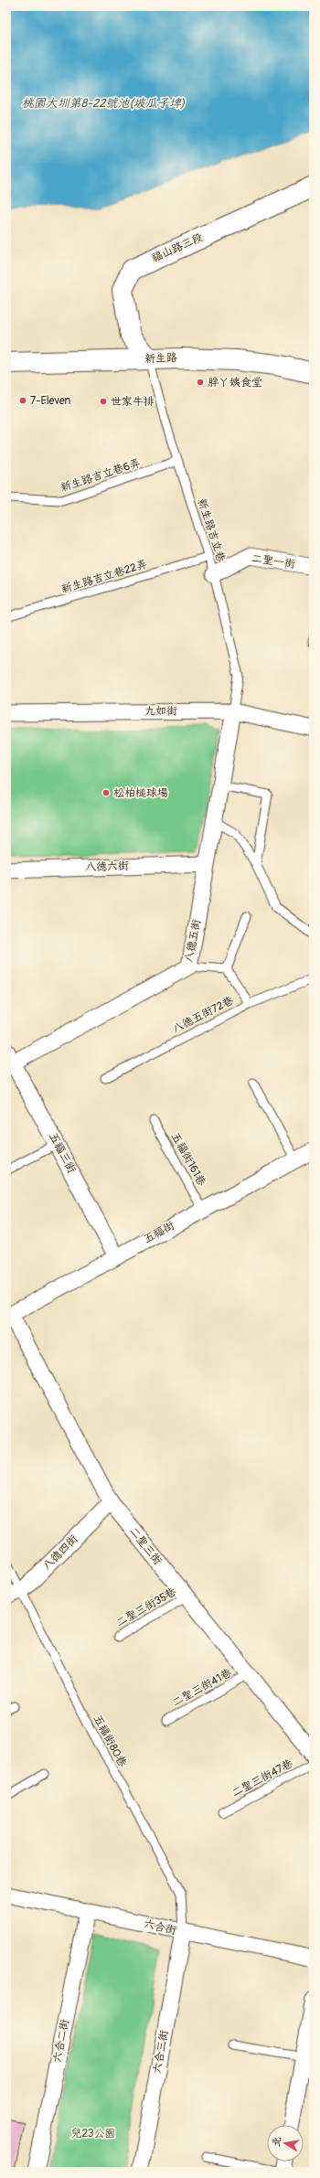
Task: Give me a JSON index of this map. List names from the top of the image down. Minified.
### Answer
{"streets":{"street":["福山路三段","新生路","二聖一街","九如街","八德六街","八德五街","五福三街","五福街","二聖三街","八德四街","六合街","六合二街","六合三街"],"lane":["新生路吉立巷6弄","新生路吉立巷","新生路吉立巷22弄","八德五街72巷","五福街161巷","二聖三街35巷","二聖三街41巷","五福街80巷","二聖三街47巷"]},"crossings":[["福山路三段","新生路"],["福山路三段","新生路吉立巷"],["新生路","新生路吉立巷"],["新生路吉立巷6弄","新生路吉立巷"],["新生路吉立巷","二聖一街"],["新生路吉立巷","新生路吉立巷22弄"],["新生路吉立巷","九如街"],["新生路吉立巷","八德五街"],["九如街","八德五街"],["八德六街","八德五街"],["八德五街","五福三街"],["五福三街","五福街"],["五福街161巷","五福街"],["五福街","二聖三街"],["二聖三街","八德四街"],["二聖三街","二聖三街35巷"],["二聖三街","二聖三街41巷"],["八德四街","五福街80巷"],["五福街80巷","六合街"],["五福街80巷","六合三街"],["六合街","六合二街"],["六合街","六合三街"]],"water":["桃園大圳第8-22號池(坡瓜子埤)"],"parks":["兒23公園"],"places":["胖ㄚ姨食堂","7-Eleven","世家牛排","松柏槌球場"],"north":"left"}
